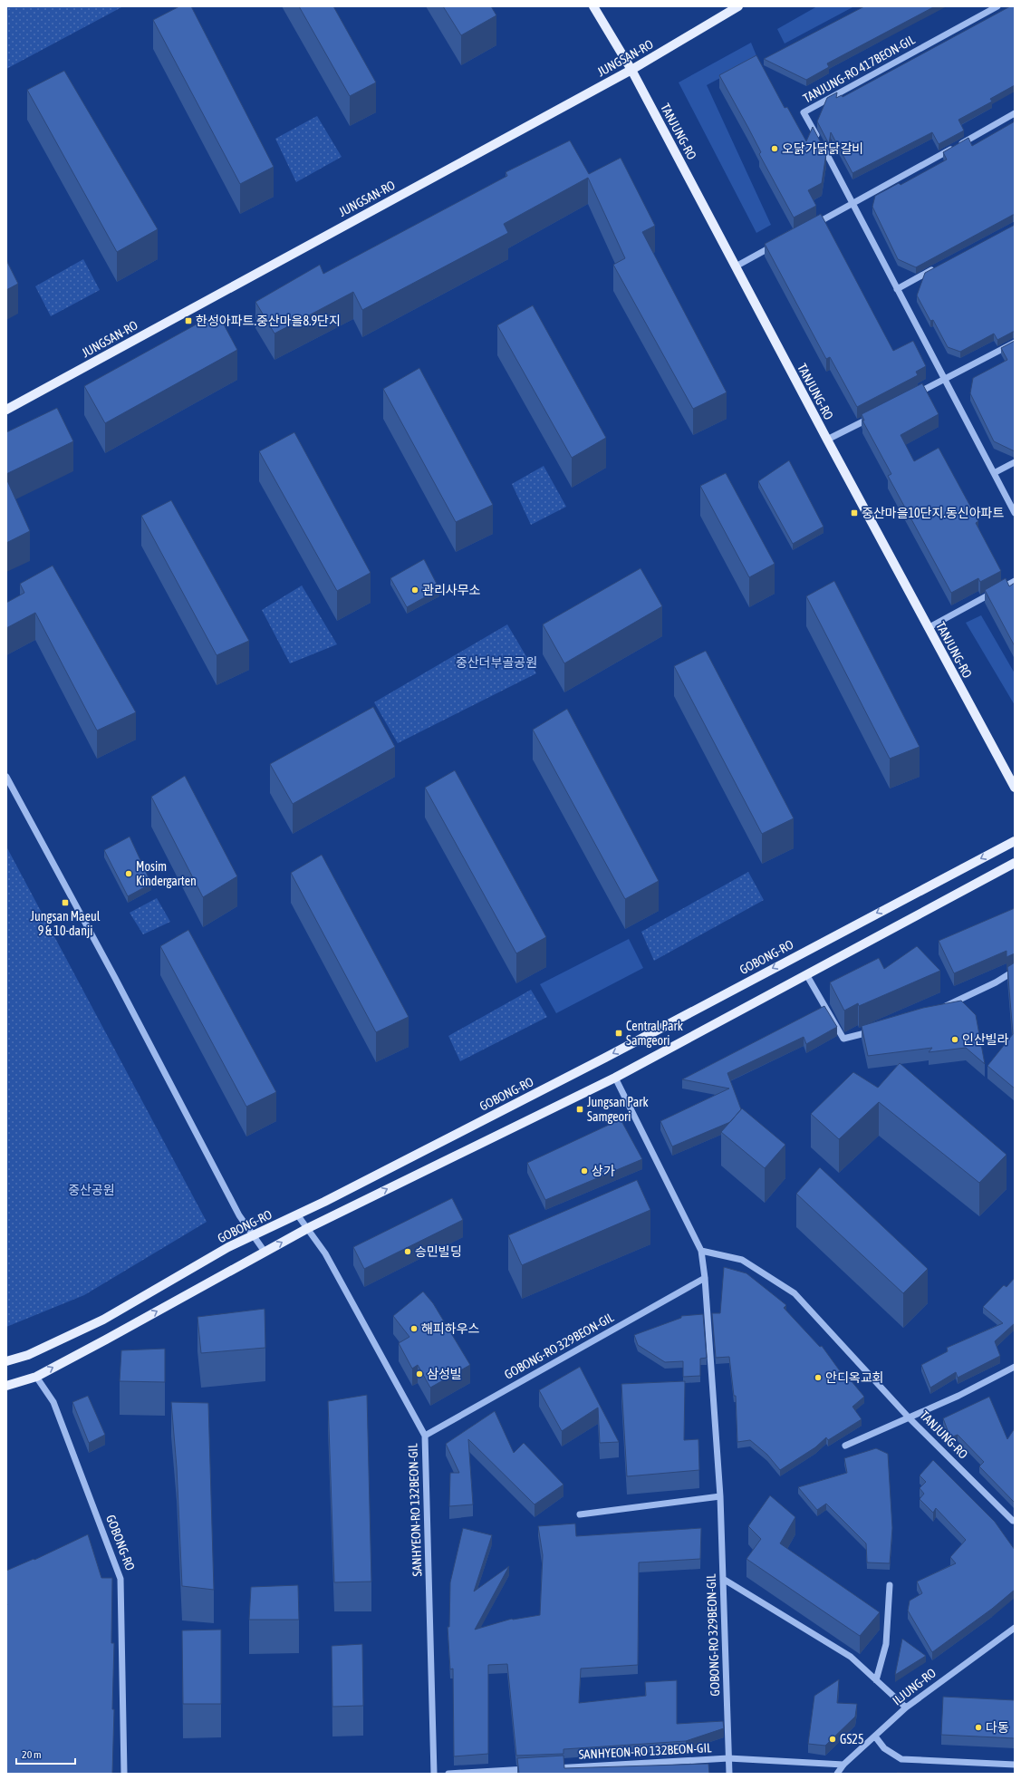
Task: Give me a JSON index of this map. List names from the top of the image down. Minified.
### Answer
{"streets":{"main road":["JUNGSAN-RO","TANJUNG-RO","GOBONG-RO"],"street":["TANJUNG-RO 417BEON-GIL","GOBONG-RO 329BEON-GIL","SANHYEON-RO 132BEON-GIL","ILJUNG-RO"]},"crossings":[["JUNGSAN-RO","TANJUNG-RO"],["GOBONG-RO","SANHYEON-RO 132BEON-GIL"],["GOBONG-RO 329BEON-GIL","SANHYEON-RO 132BEON-GIL"],["SANHYEON-RO 132BEON-GIL","ILJUNG-RO"]],"parks":["중산더부골공원","중산공원"],"places":{"other":["오닭가닭닭갈비","관리사무소","Mosim Kindergarten","인산빌라","상가","승민빌딩","해피하우스","삼성빌","안디옥교회","다동","GS25"],"transit":["한성아파트.중산마을8.9단지","중산마을10단지.동신아파트","Jungsan Maeul 9 & 10-danji","Central Park Samgeori","Jungsan Park Samgeori"]},"scale_bar":"20 m"}
